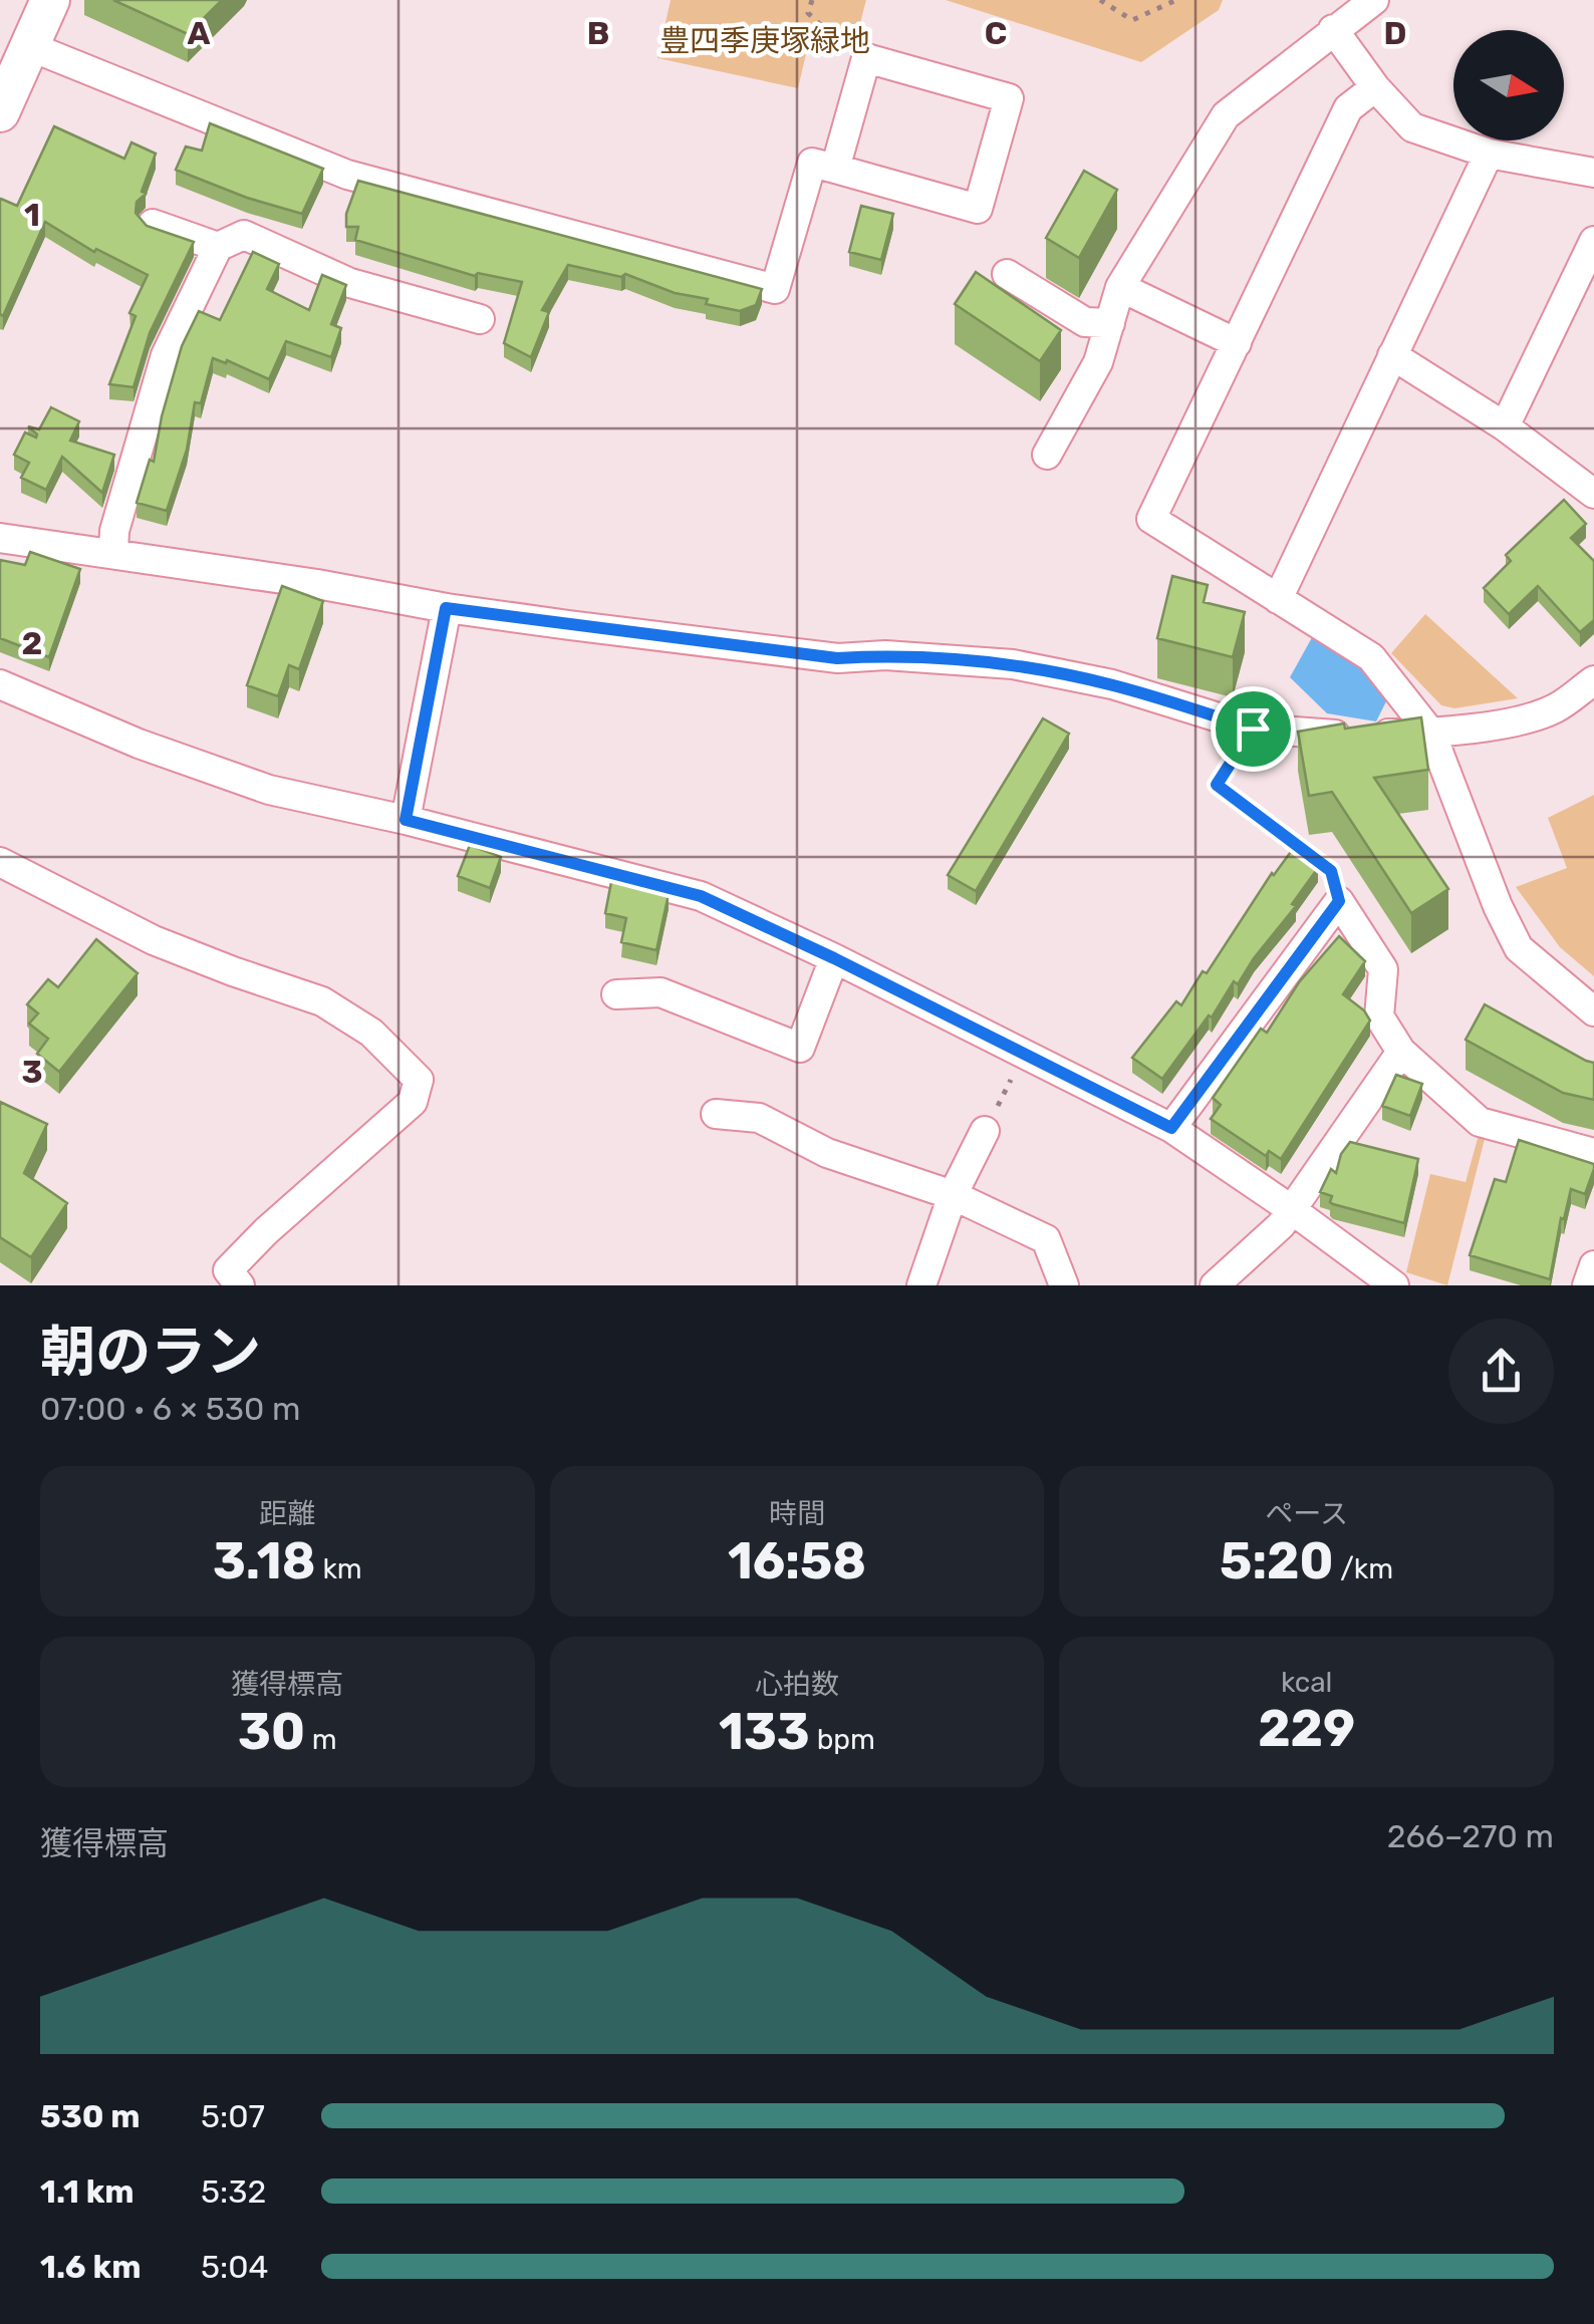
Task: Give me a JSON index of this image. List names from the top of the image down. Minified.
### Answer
{"parks":["豊四季庚塚緑地"],"north":"right","page":{"heading":["朝のラン","07:00 · 6 × 530 m"],"stats":[["距離","3.18 km"],["時間","16:58"],["ペース","5:20 /km"],["獲得標高","30 m"],["心拍数","133 bpm"],["kcal","229"]],"chart":["獲得標高","266–270 m"],"list":[{"name":"530 m","note":"5:07"},{"name":"1.1 km","note":"5:32"},{"name":"1.6 km","note":"5:04"}]},"grid":{"columns":["A","B","C","D"],"rows":["1","2","3"]}}
